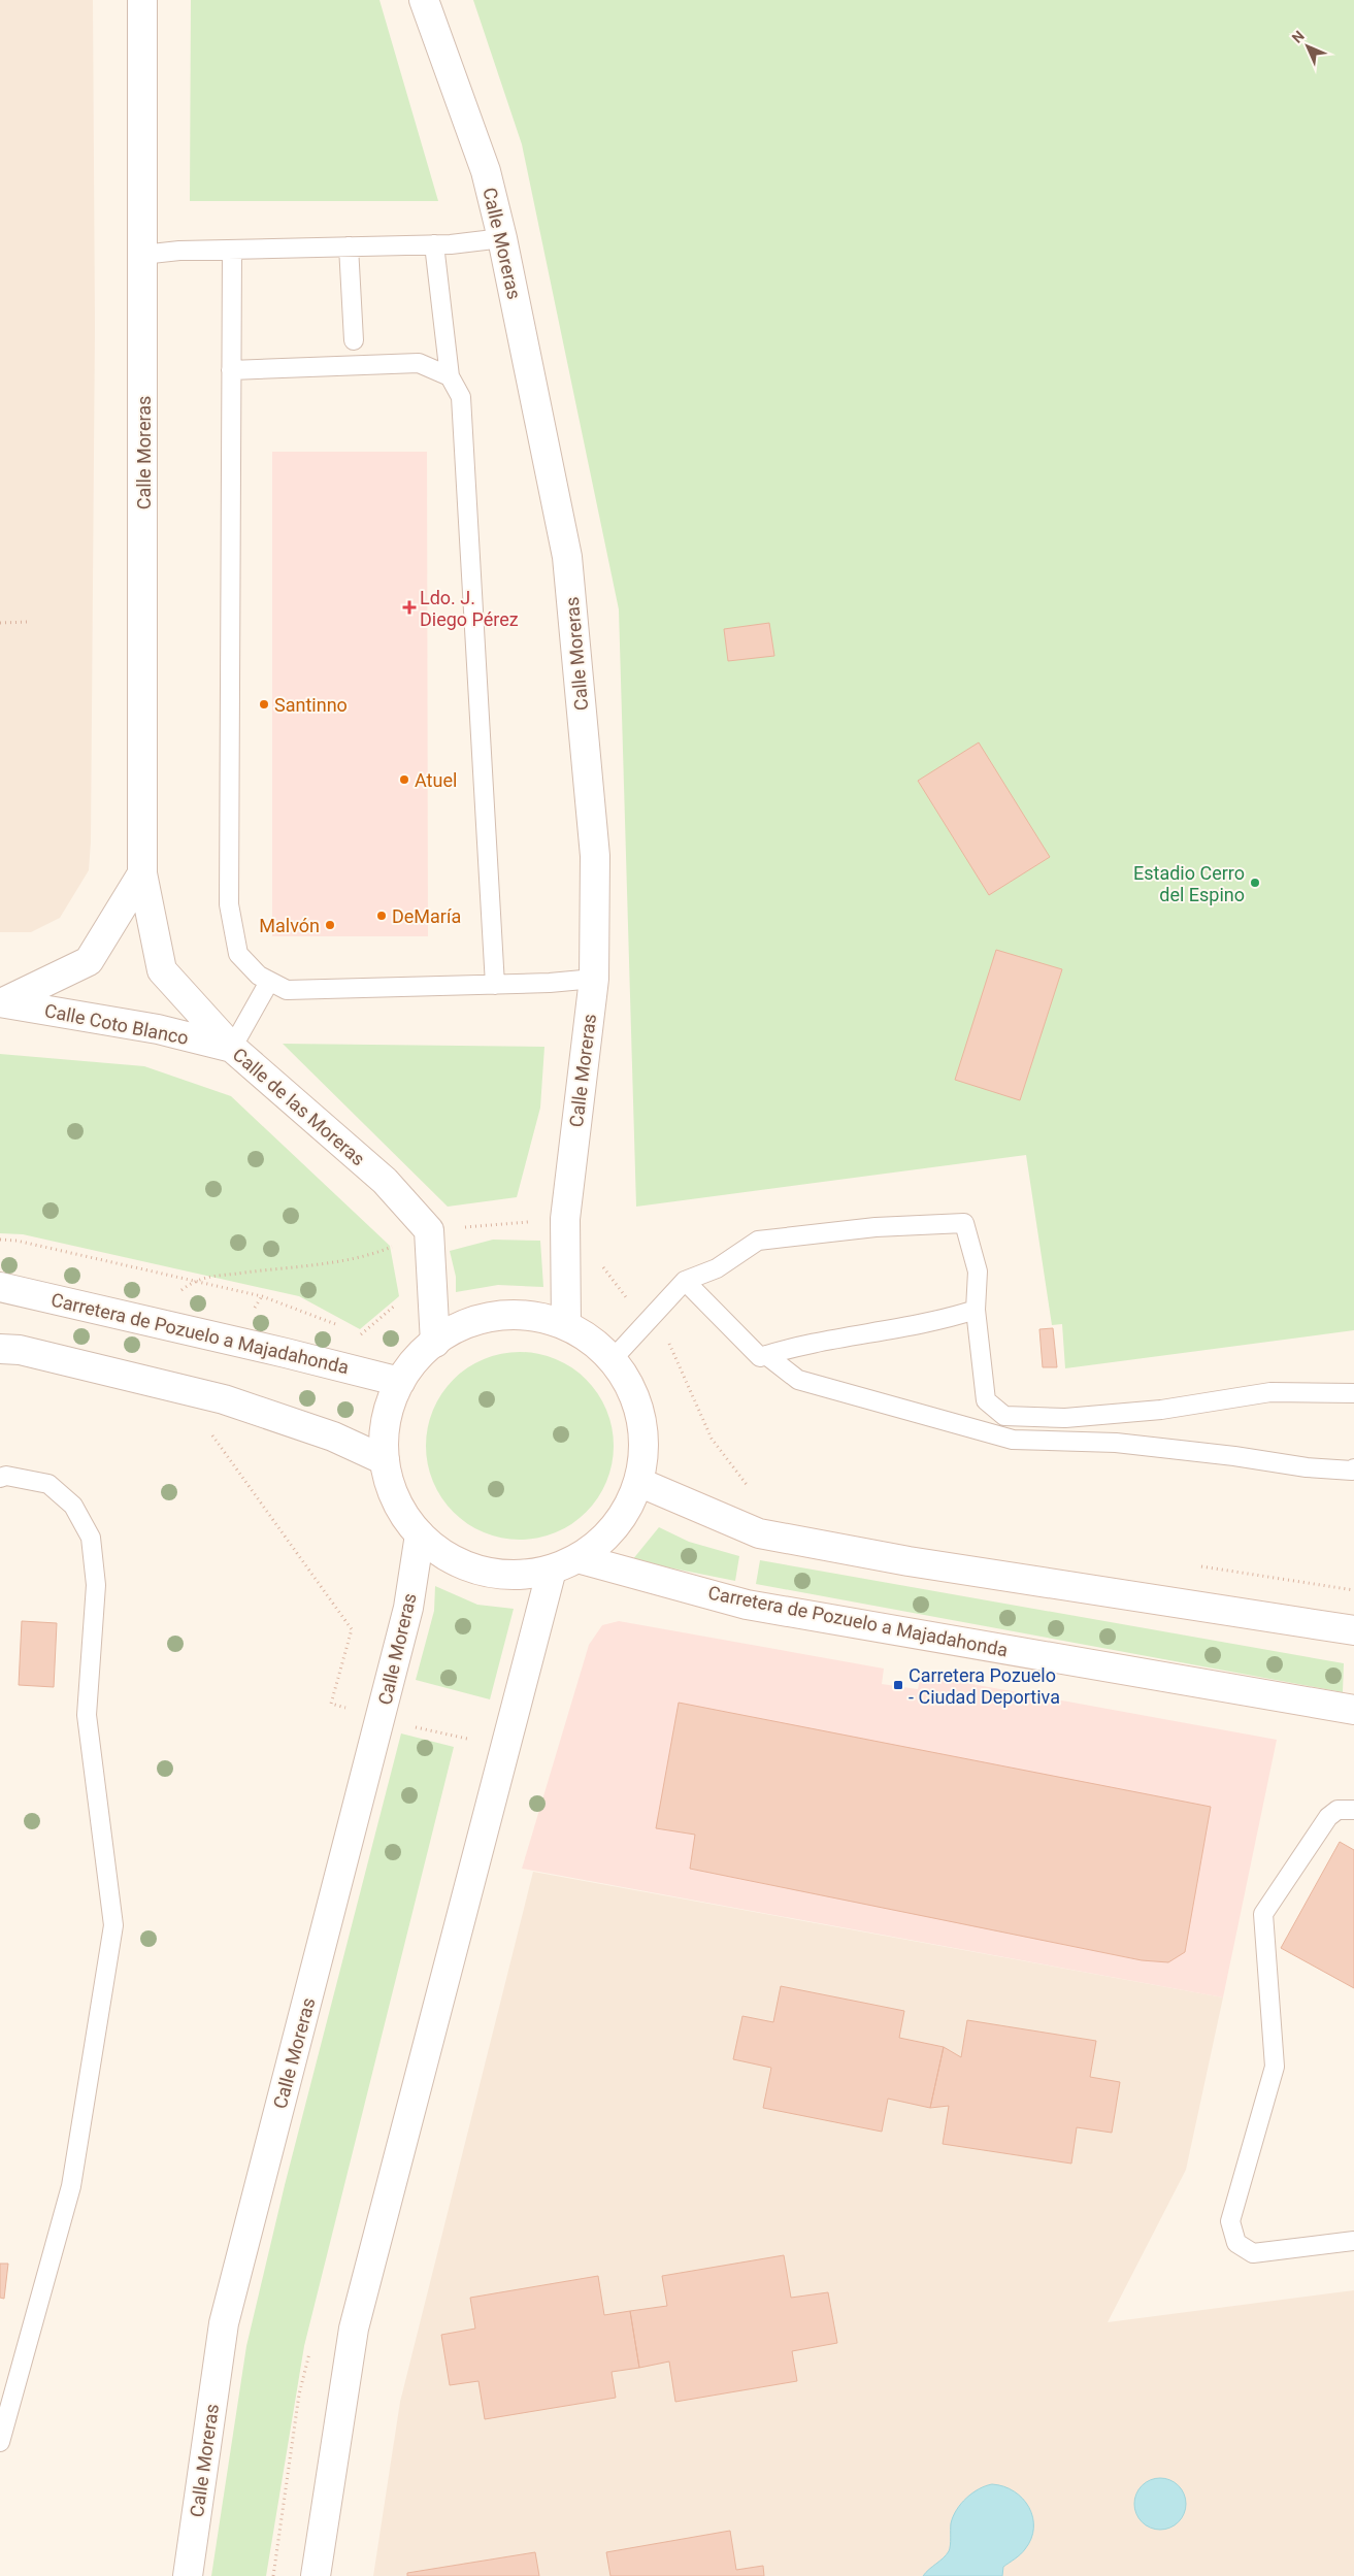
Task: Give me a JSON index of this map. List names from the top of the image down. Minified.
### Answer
{"streets":{"street":["Calle Moreras","Calle Coto Blanco","Calle de las Moreras","Carretera de Pozuelo a Majadahonda"]},"crossings":[["Calle Moreras","Calle de las Moreras"],["Calle Coto Blanco","Calle de las Moreras"]],"places":{"health":["Ldo. J. Diego Pérez"],"other":["Santinno","Atuel","Estadio Cerro del Espino","DeMaría","Malvón"],"transit":["Carretera Pozuelo - Ciudad Deportiva"]},"north":"top left"}
